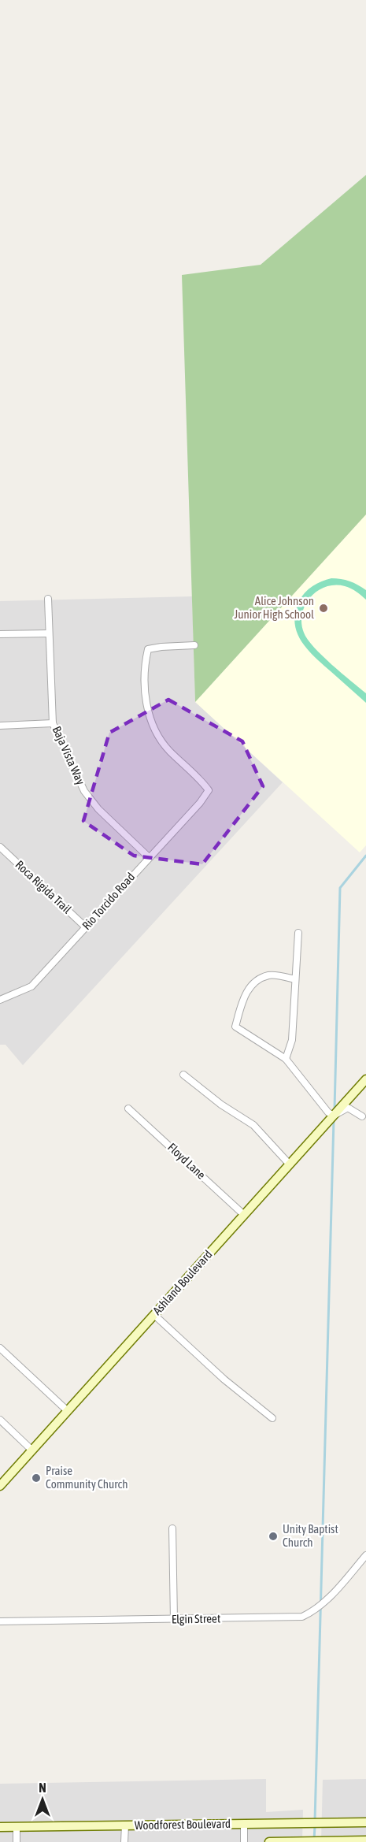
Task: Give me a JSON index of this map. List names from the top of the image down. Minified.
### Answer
{"streets":{"street":["Baja Vista Way","Roca Rigida Trail","Rio Torcido Road","Floyd Lane","Ashland Boulevard","Elgin Street","Woodforest Boulevard"]},"crossings":[["Baja Vista Way","Rio Torcido Road"],["Roca Rigida Trail","Rio Torcido Road"],["Floyd Lane","Ashland Boulevard"]],"places":["Alice Johnson Junior High School","Praise Community Church","Unity Baptist Church"],"north":"top"}
